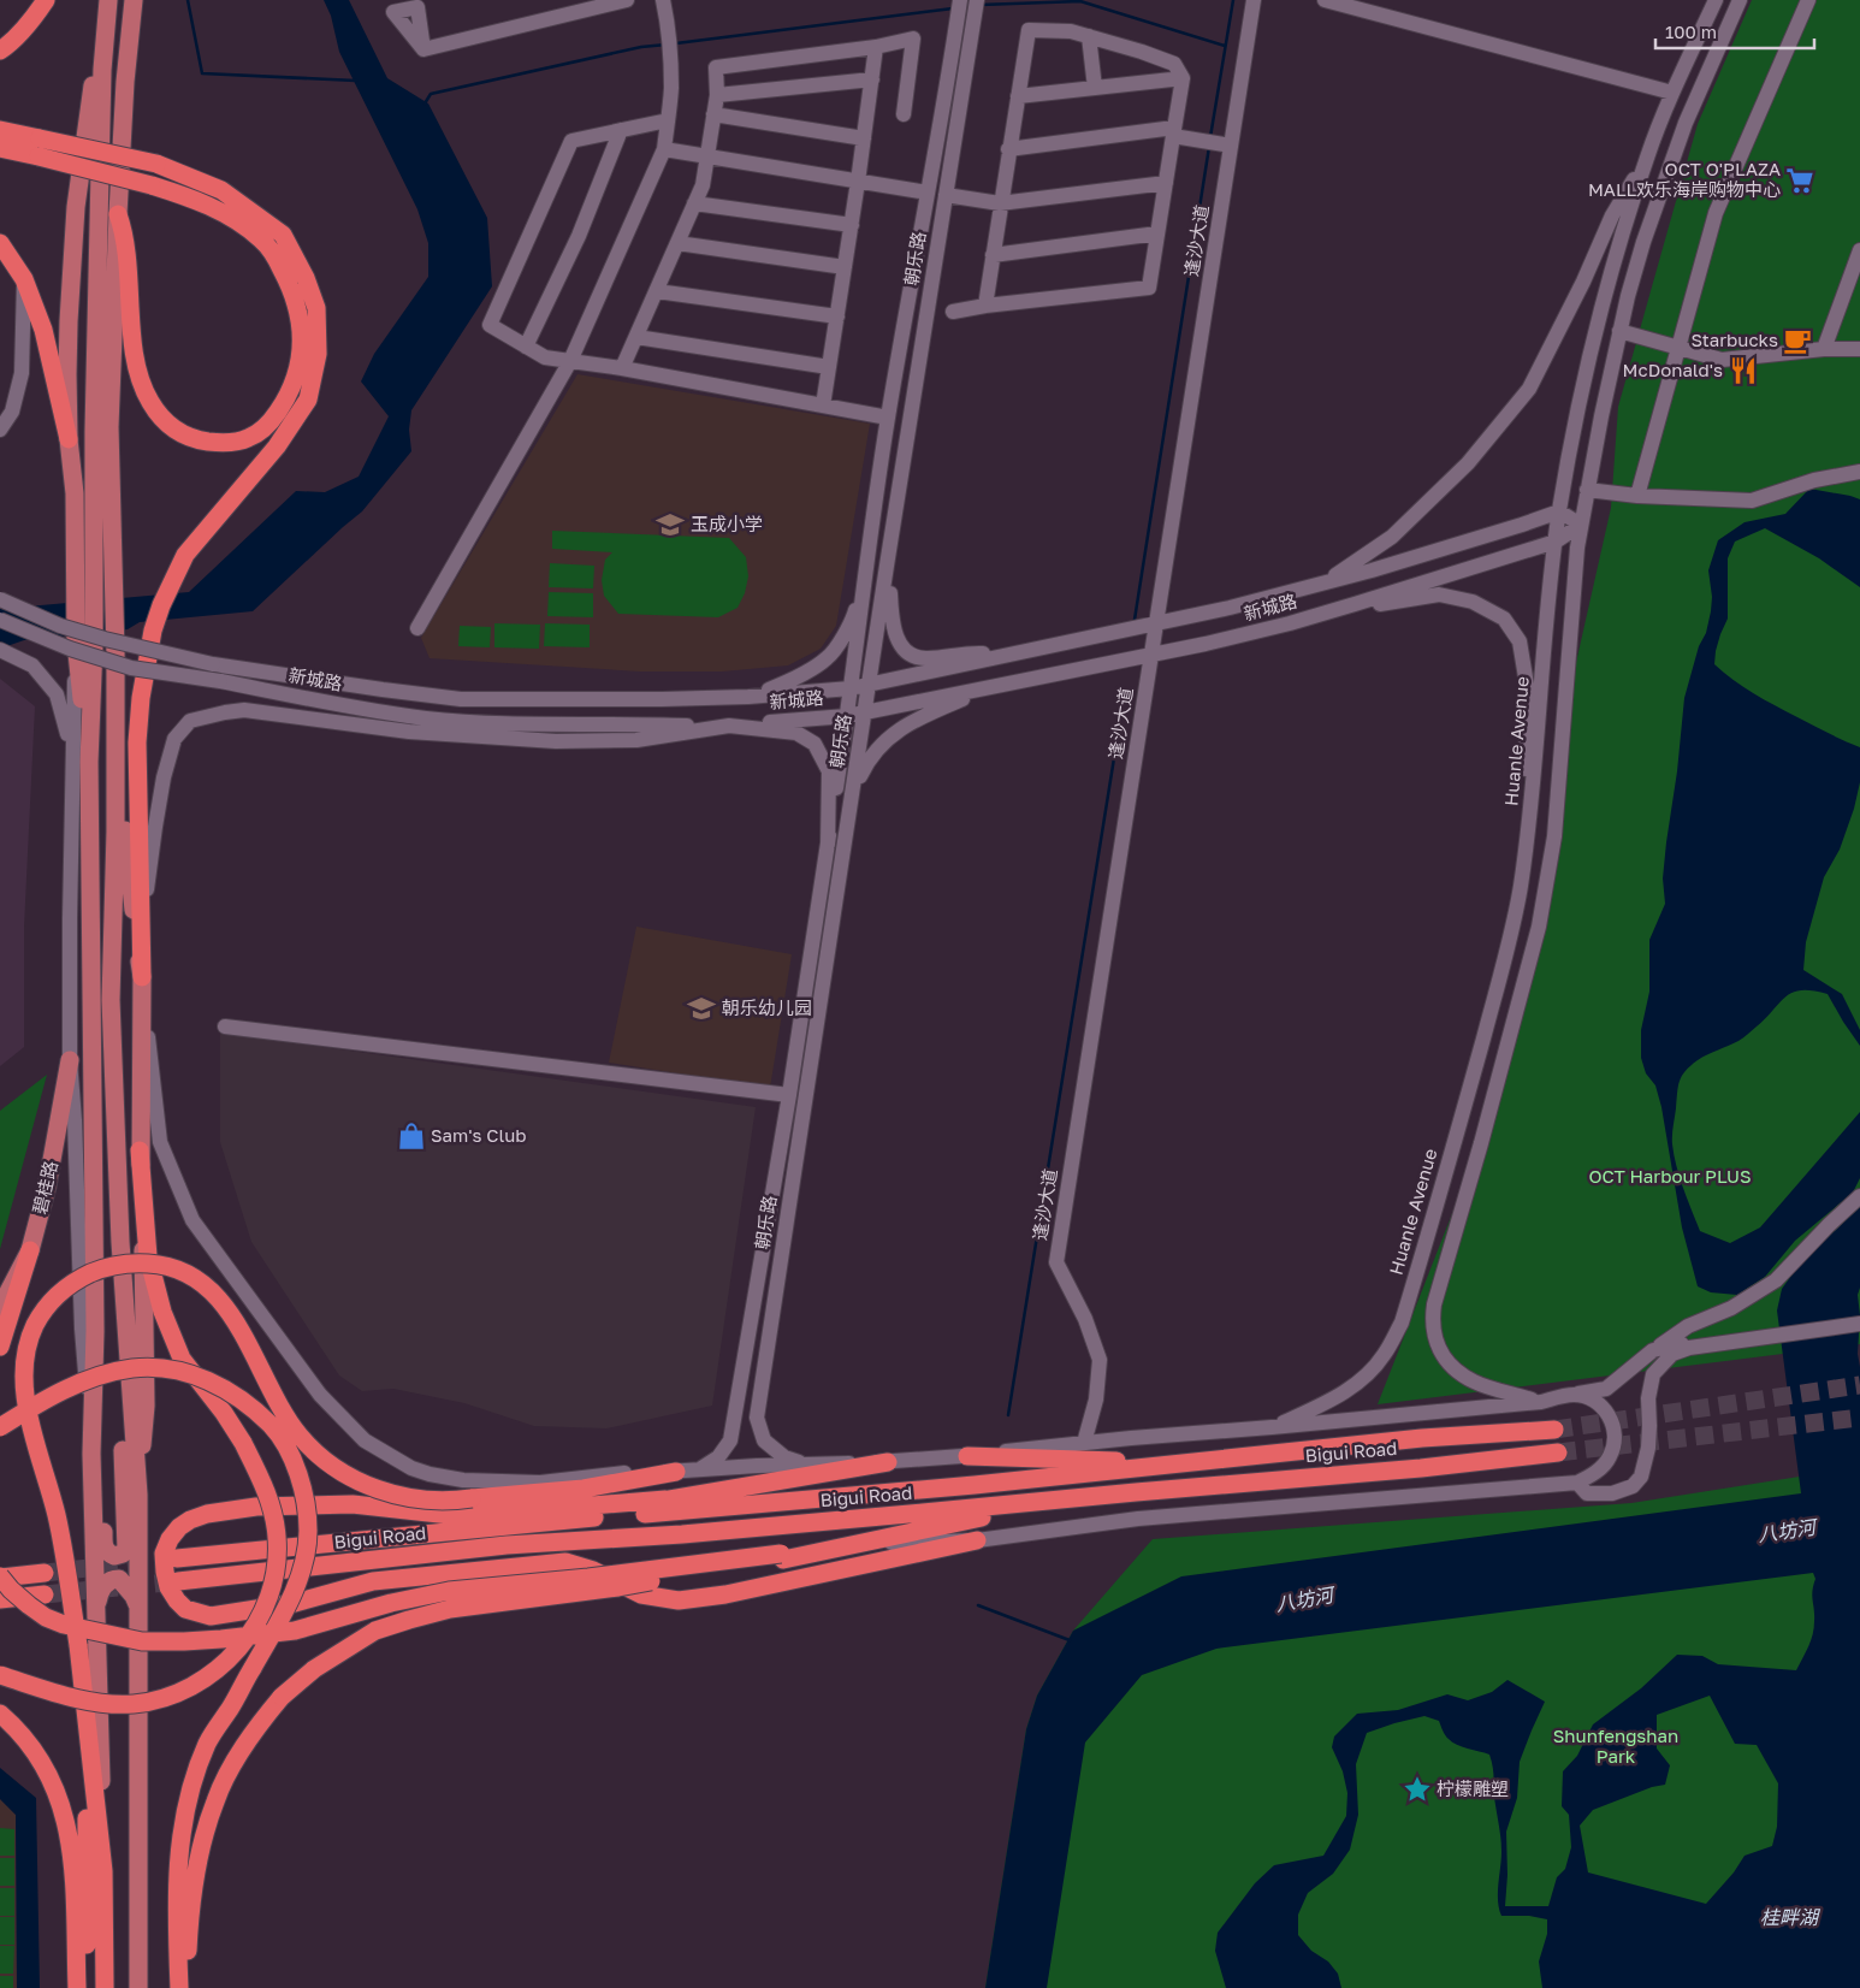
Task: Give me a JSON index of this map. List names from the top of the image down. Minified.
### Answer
{"streets":{"highway":["Bigui Road"],"main road":["碧桂路"],"street":["逢沙大道","朝乐路","新城路","Huanle Avenue"]},"crossings":[["逢沙大道","新城路"],["朝乐路","新城路"],["新城路","Huanle Avenue"]],"water":["八坊河","桂畔湖"],"parks":["OCT Harbour PLUS","Shunfengshan Park"],"places":{"supermarket":["OCT O'PLAZA MALL欢乐海岸购物中心"],"cafe":["Starbucks"],"restaurant":["McDonald's"],"school or university":["玉成小学","朝乐幼儿园"],"shop":["Sam's Club"],"place":["柠檬雕塑"]},"scale_bar":"100 m"}
